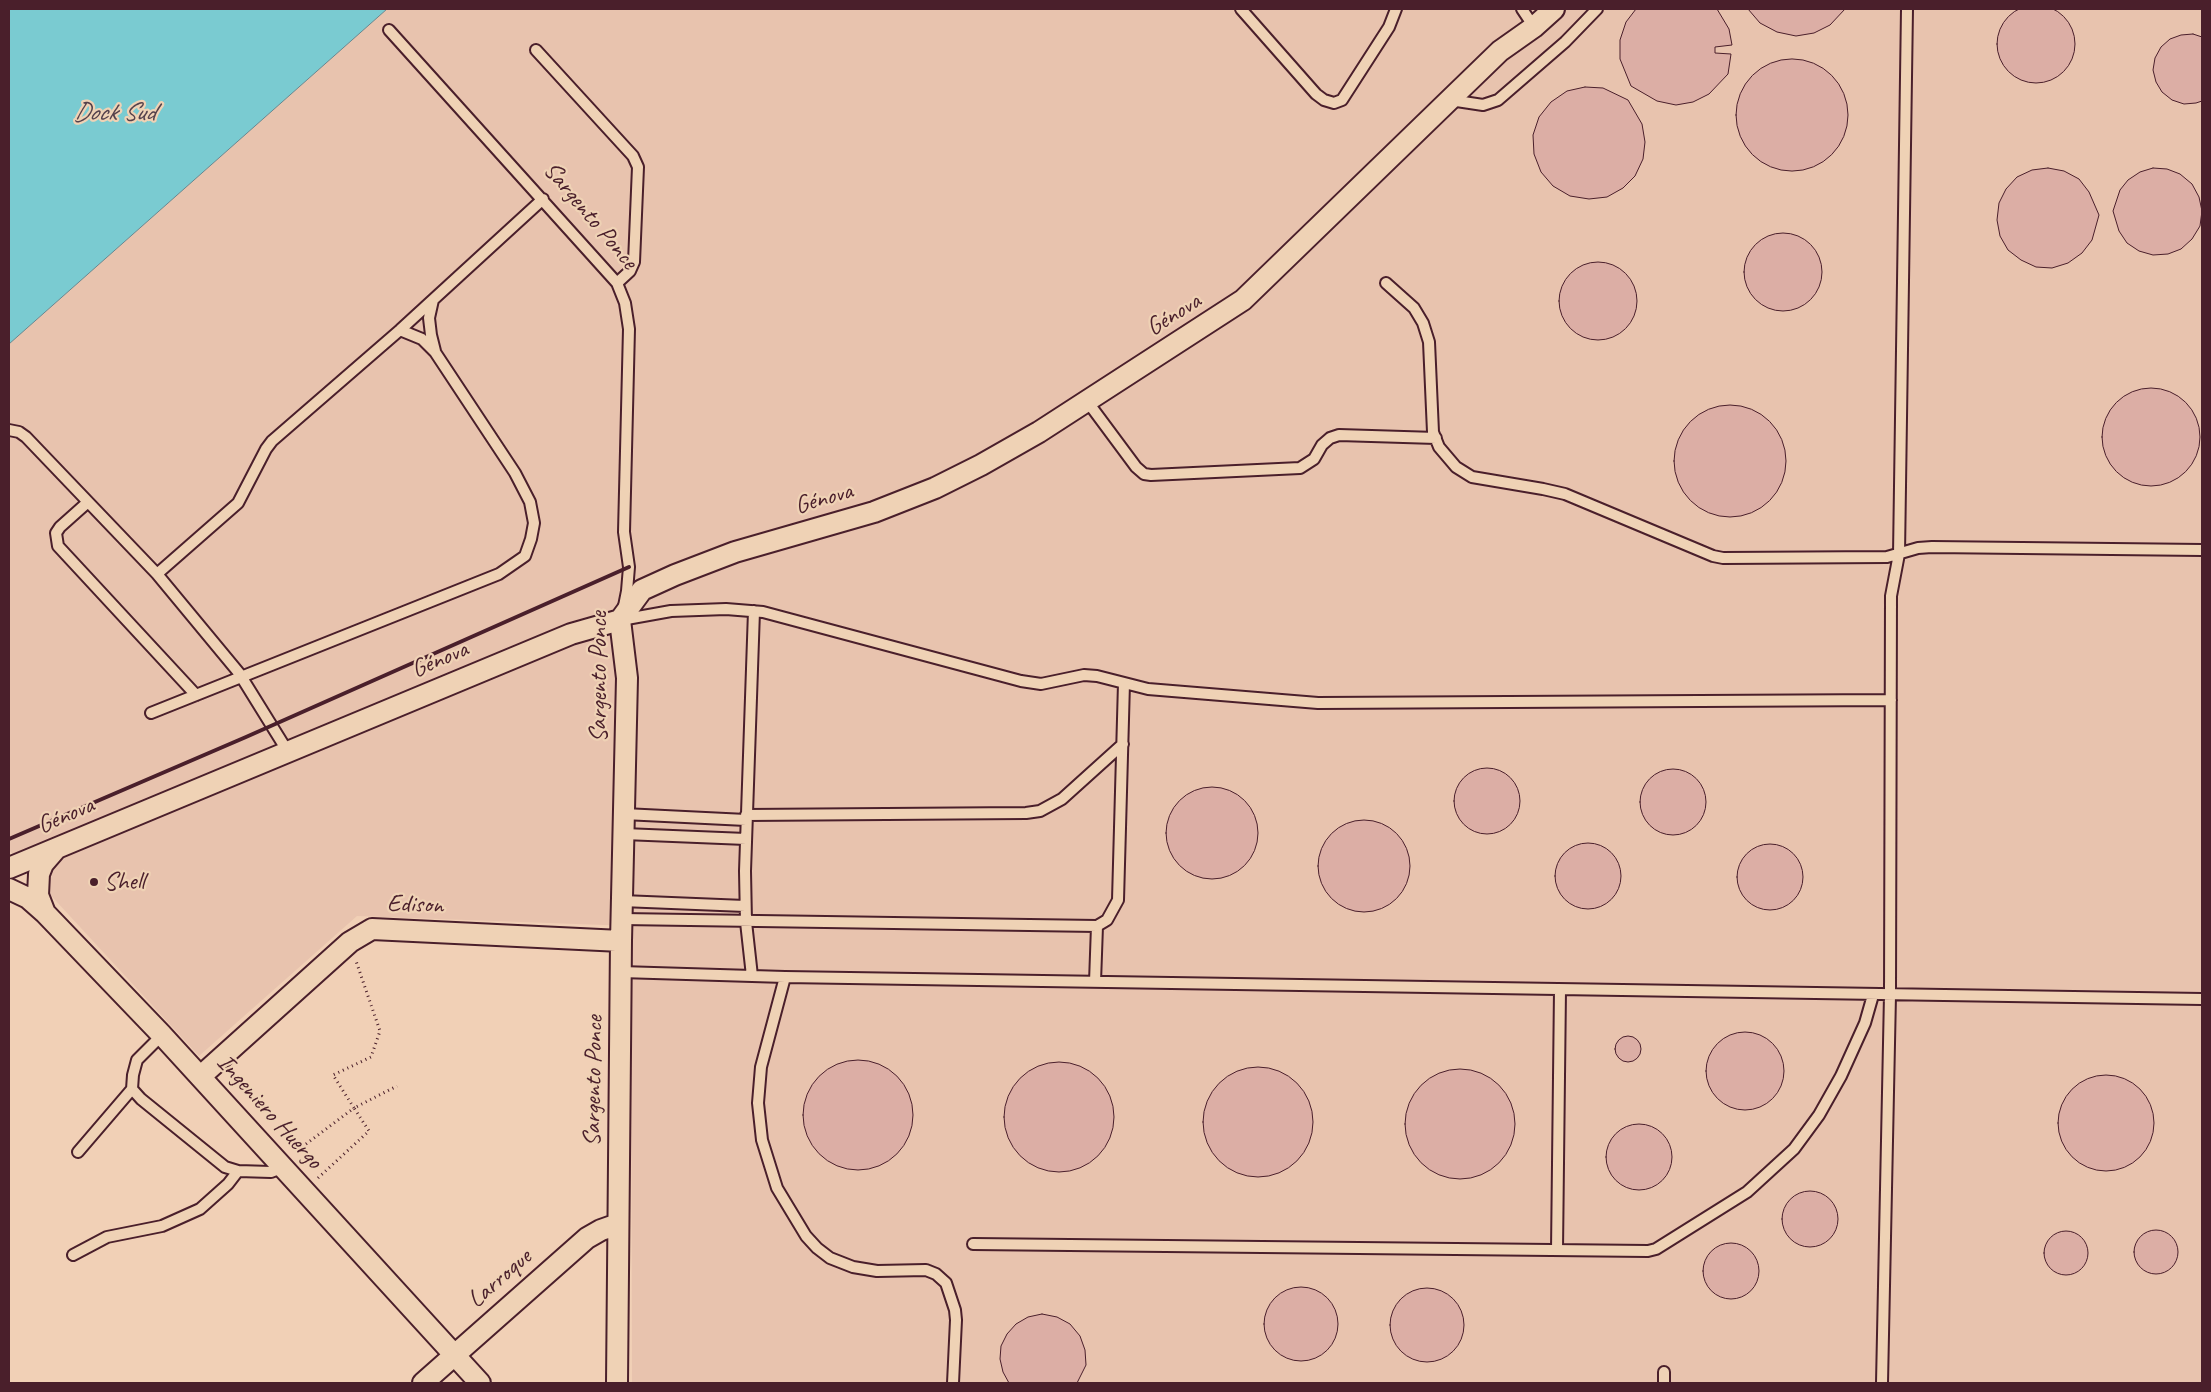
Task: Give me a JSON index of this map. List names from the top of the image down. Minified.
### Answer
{"streets":{"street":["Sargento Ponce","Génova","Edison","Ingeniero Huergo","Larroque"]},"crossings":[["Sargento Ponce","Génova"],["Sargento Ponce","Edison"],["Sargento Ponce","Larroque"],["Edison","Ingeniero Huergo"],["Ingeniero Huergo","Larroque"]],"water":["Dock Sud"],"places":["Shell"]}
